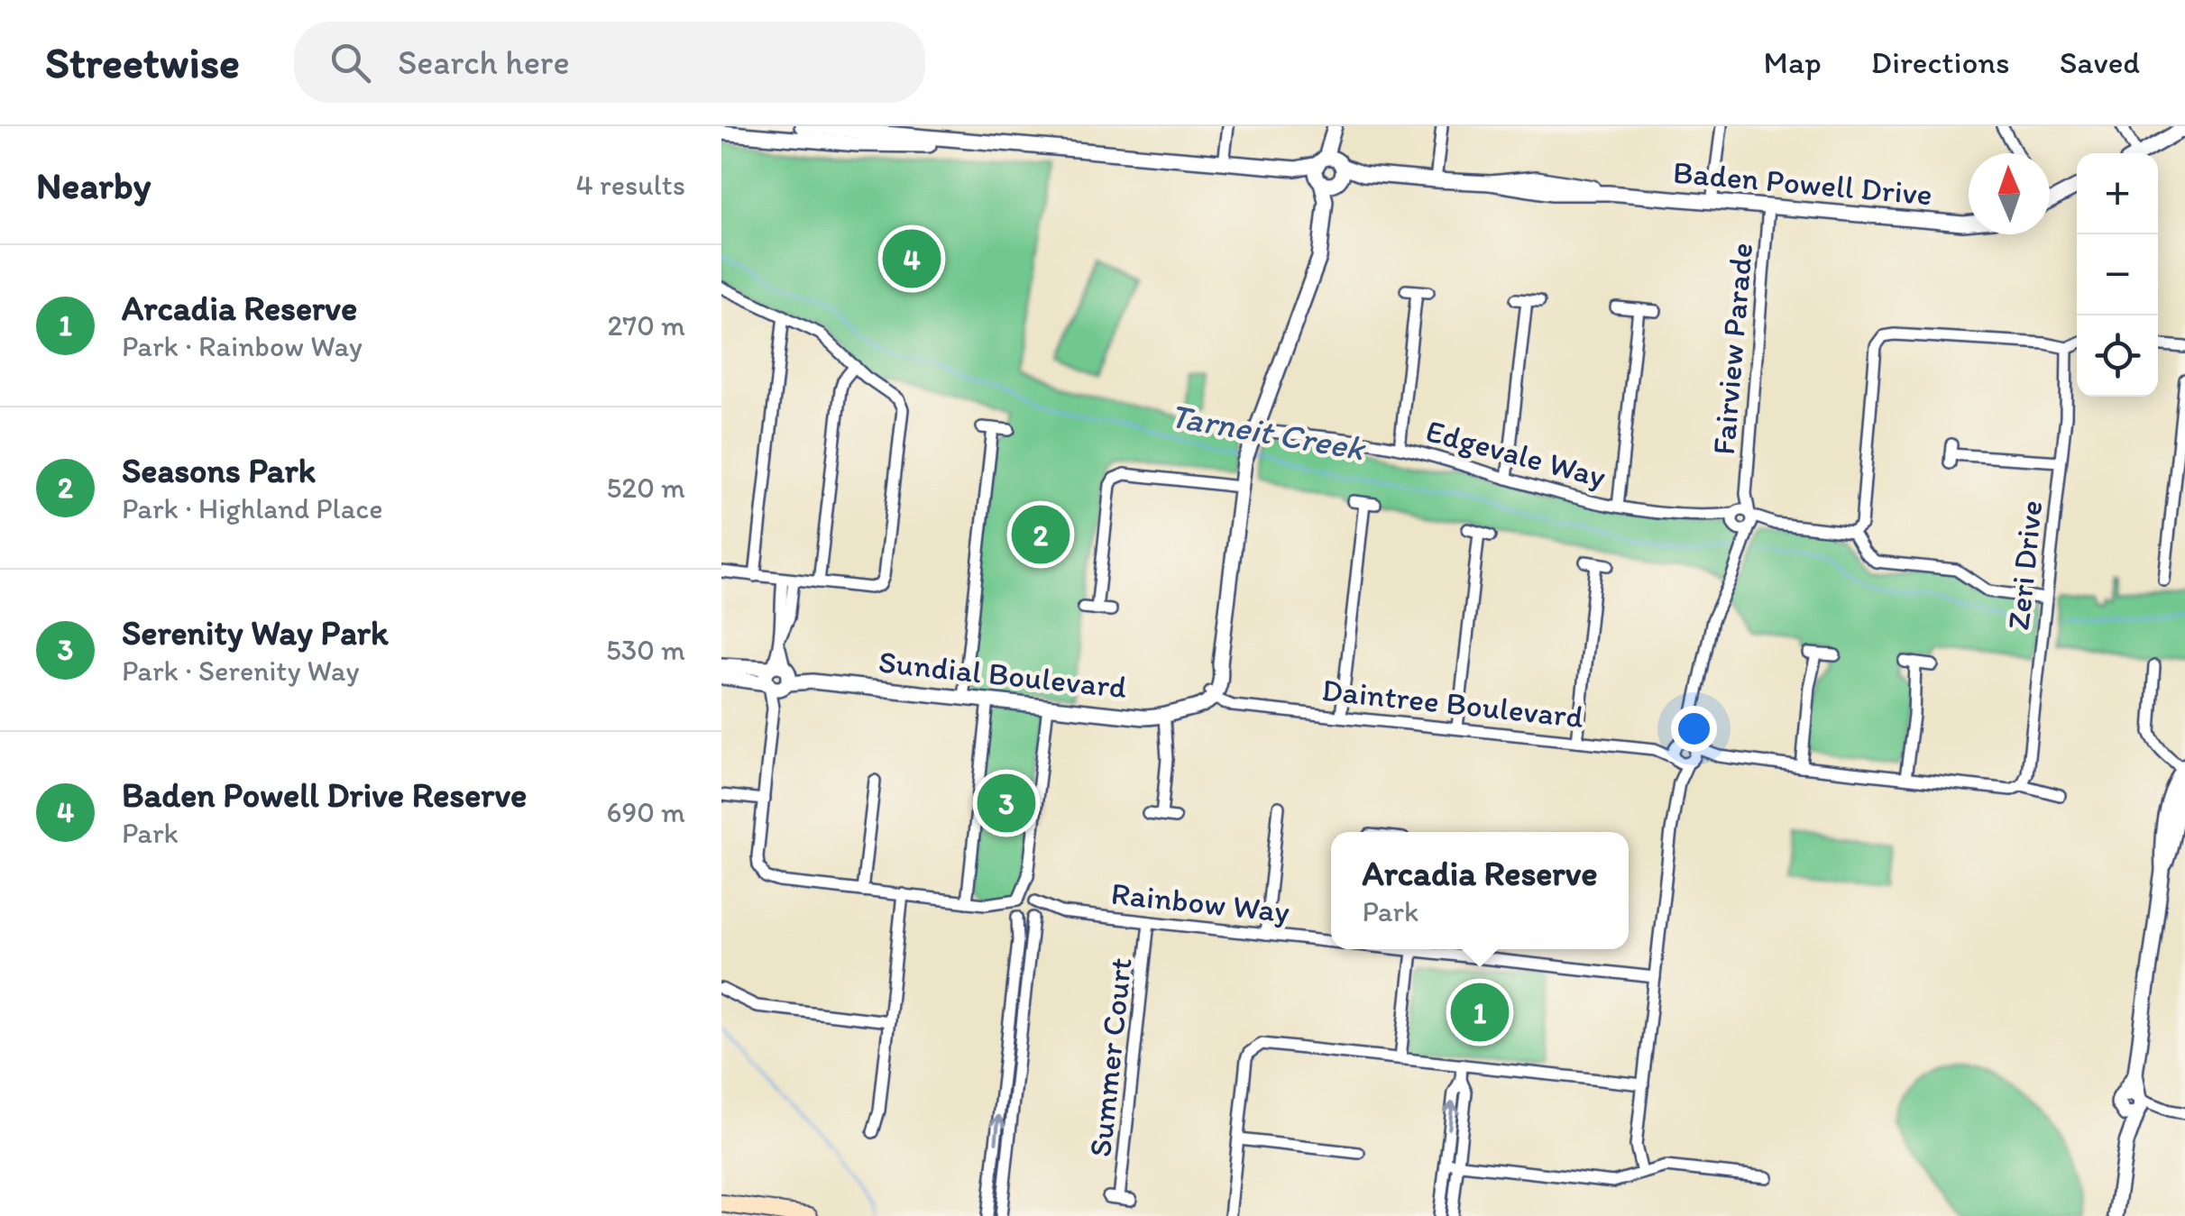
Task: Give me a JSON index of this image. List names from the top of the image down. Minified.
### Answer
{"streets":{"street":["Baden Powell Drive","Fairview Parade","Edgevale Way","Zeri Drive","Sundial Boulevard","Daintree Boulevard","Rainbow Way","Summer Court"]},"crossings":[["Baden Powell Drive","Fairview Parade"],["Fairview Parade","Edgevale Way"],["Fairview Parade","Daintree Boulevard"],["Zeri Drive","Daintree Boulevard"],["Sundial Boulevard","Daintree Boulevard"],["Rainbow Way","Summer Court"]],"water":["Tarneit Creek"],"north":"top","page":{"header":"Streetwise","search":"Search here","nav":["Map","Directions","Saved"],"heading":["Nearby","4 results"],"map_buttons":["+","−"],"pins":["4","2","3","1"],"list":[{"mark":"1","name":"Arcadia Reserve","note":"Park · Rainbow Way","value":"270 m"},{"mark":"2","name":"Seasons Park","note":"Park · Highland Place","value":"520 m"},{"mark":"3","name":"Serenity Way Park","note":"Park · Serenity Way","value":"530 m"},{"mark":"4","name":"Baden Powell Drive Reserve","note":"Park","value":"690 m"}],"popup":["Arcadia Reserve","Park"]}}
